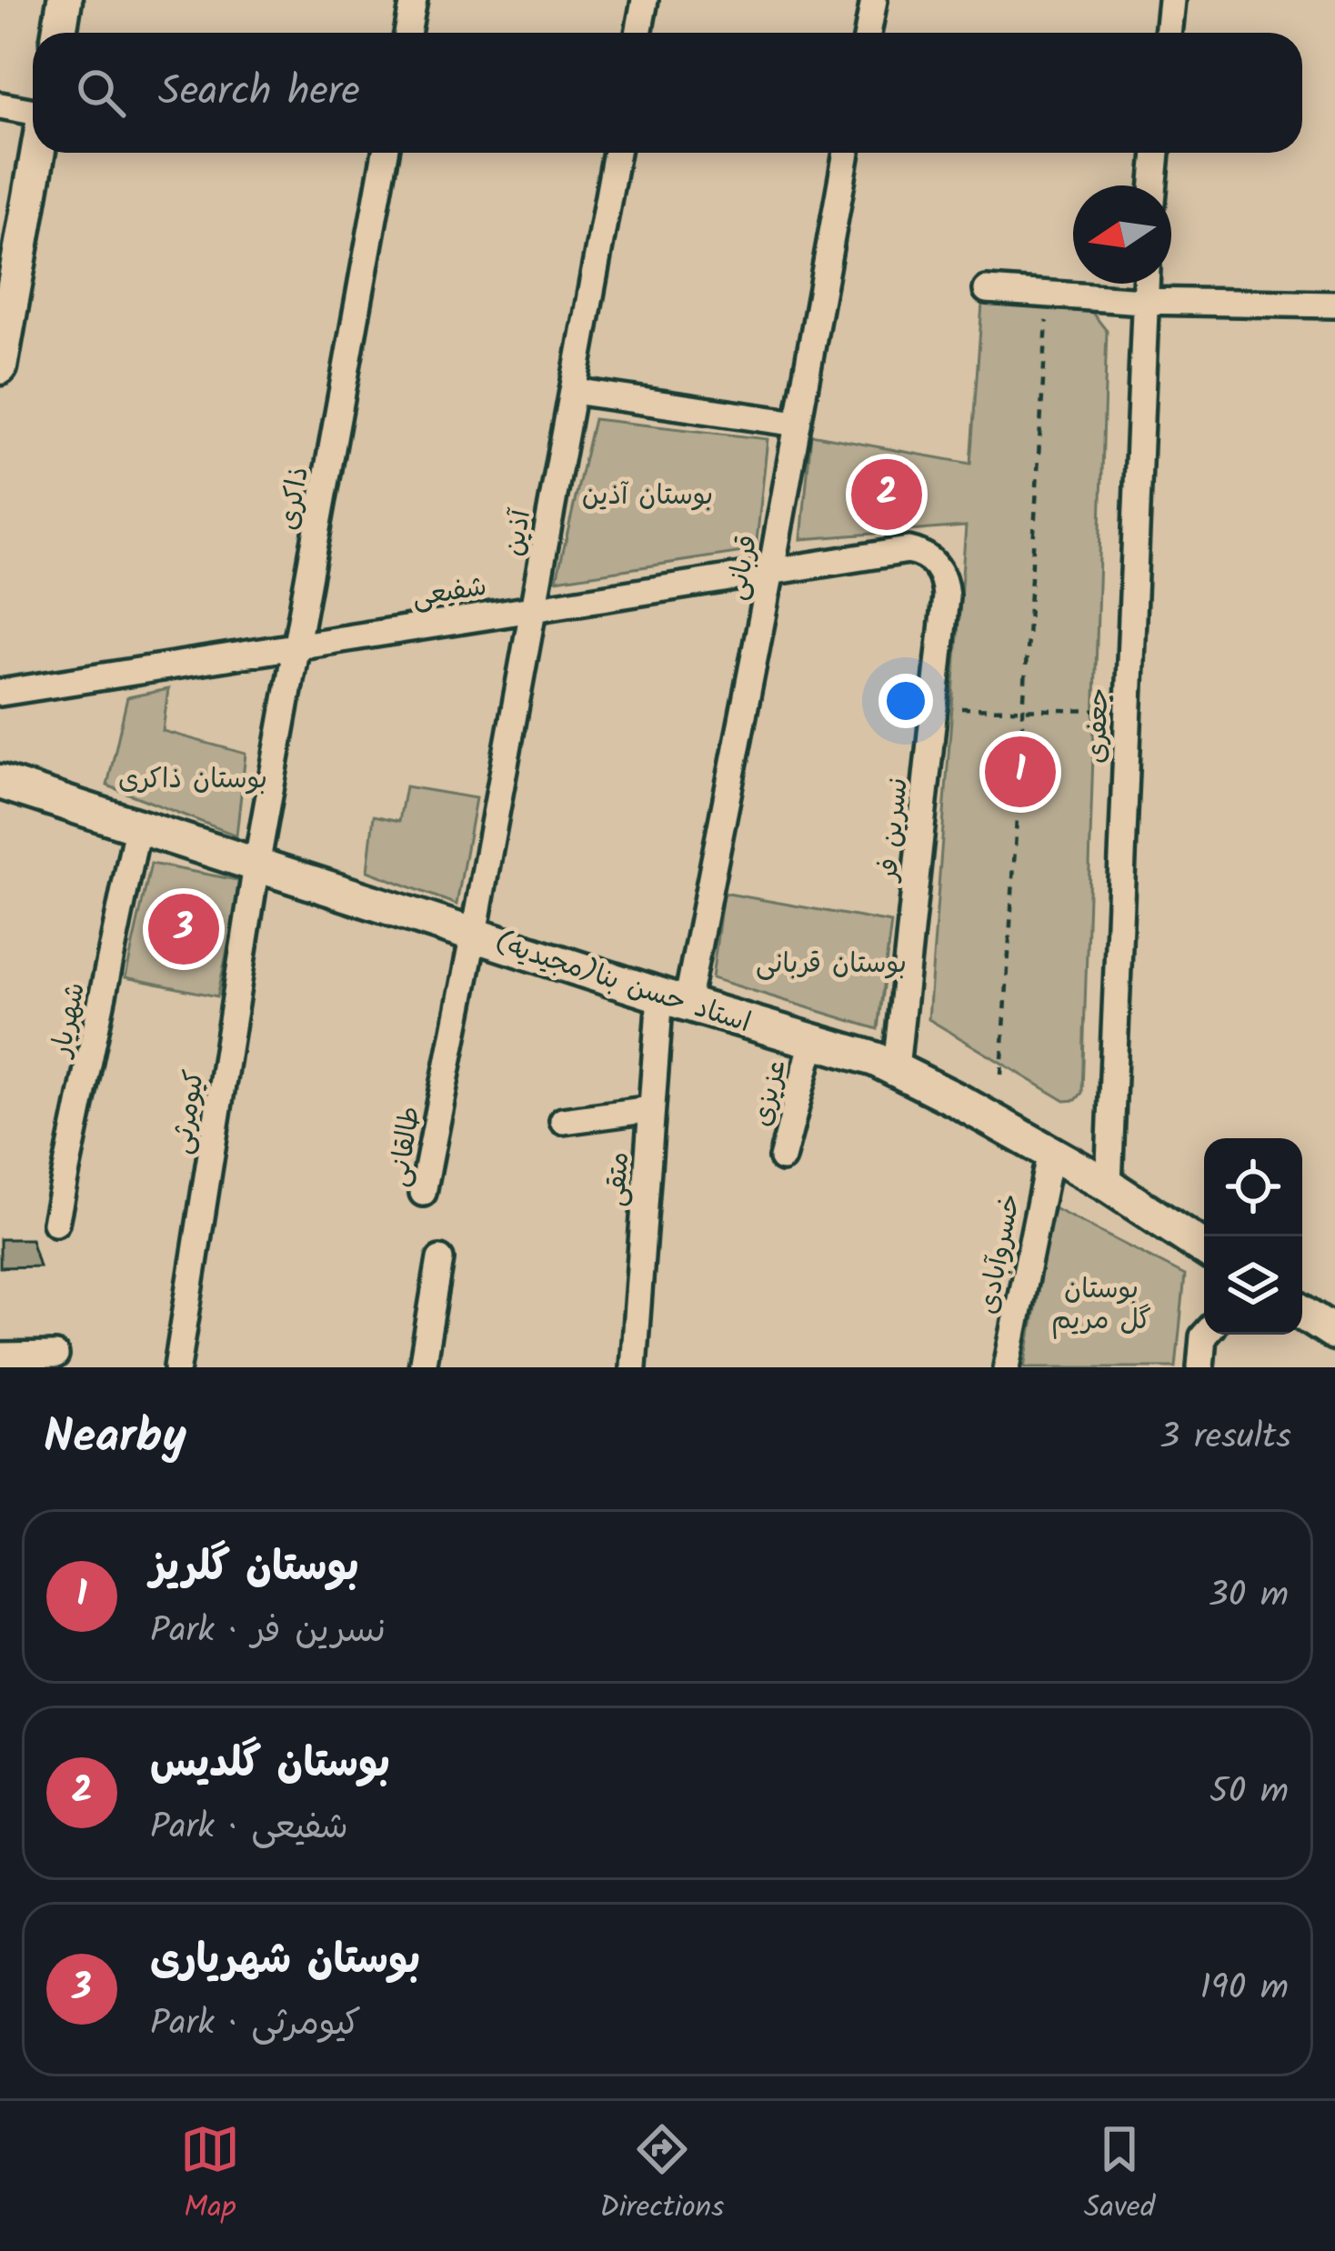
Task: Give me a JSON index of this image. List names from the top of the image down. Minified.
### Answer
{"streets":{"main road":["استاد حسن بنا(مجیدیه)"],"street":["ذاکری","آذین","قربانی","شفیعی","جعفری","نسرین فر","شهریار","عزیزی","کیومرثی","طالقانی","متقی","خسروآبادی"]},"crossings":[["ذاکری","شفیعی"],["ذاکری","استاد حسن بنا(مجیدیه)"],["ذاکری","کیومرثی"],["آذین","شفیعی"],["آذین","استاد حسن بنا(مجیدیه)"],["آذین","طالقانی"],["قربانی","شفیعی"],["قربانی","استاد حسن بنا(مجیدیه)"],["قربانی","متقی"],["شفیعی","نسرین فر"],["جعفری","استاد حسن بنا(مجیدیه)"],["نسرین فر","استاد حسن بنا(مجیدیه)"],["استاد حسن بنا(مجیدیه)","شهریار"],["استاد حسن بنا(مجیدیه)","عزیزی"],["استاد حسن بنا(مجیدیه)","کیومرثی"],["استاد حسن بنا(مجیدیه)","طالقانی"],["استاد حسن بنا(مجیدیه)","متقی"],["استاد حسن بنا(مجیدیه)","خسروآبادی"]],"parks":["بوستان آذین","بوستان ذاکری","بوستان قربانی","بوستان گل مریم"],"north":"left","page":{"search":"Search here","pins":["2","1","3"],"heading":["Nearby","3 results"],"list":[{"mark":"1","name":"بوستان گلریز","note":"Park · نسرین فر","value":"30 m"},{"mark":"2","name":"بوستان گلدیس","note":"Park · شفیعی","value":"50 m"},{"mark":"3","name":"بوستان شهریاری","note":"Park · کیومرثی","value":"190 m"}],"nav":["Map","Directions","Saved"]}}
